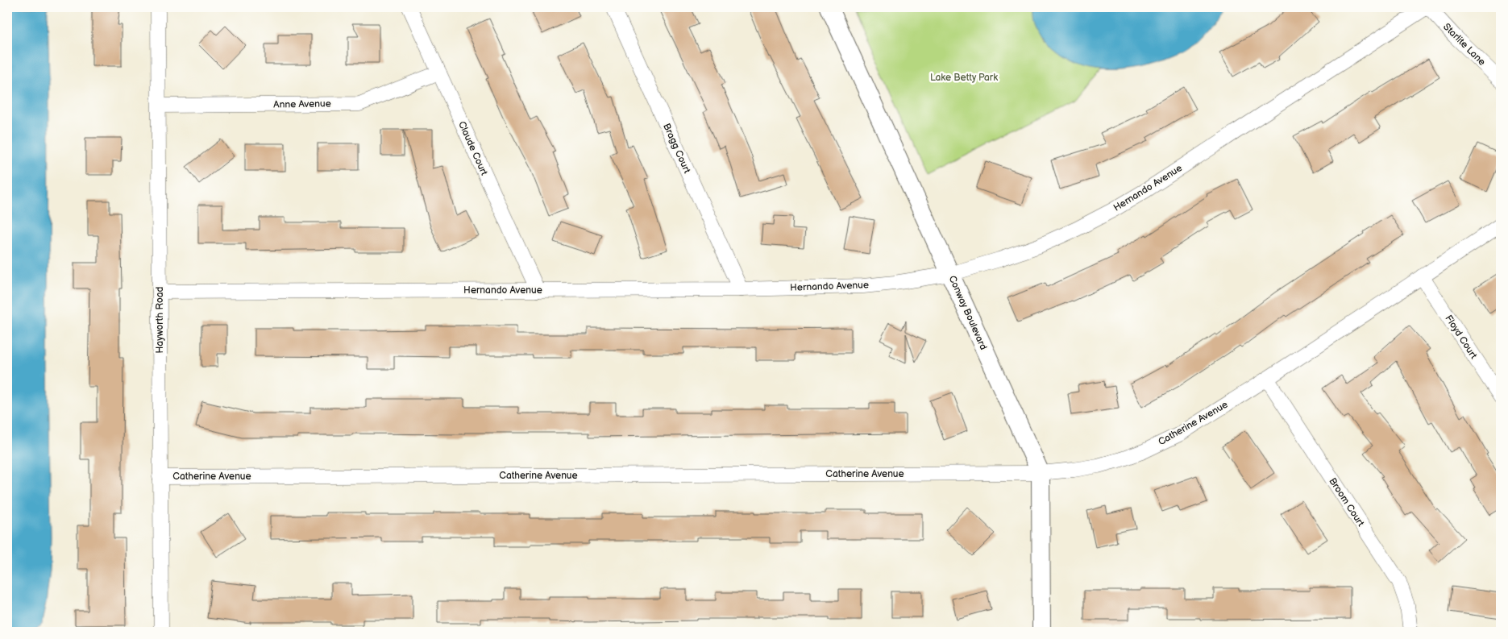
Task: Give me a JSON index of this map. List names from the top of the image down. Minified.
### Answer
{"streets":{"street":["Starlite Lane","Anne Avenue","Claude Court","Bragg Court","Hernando Avenue","Conway Boulevard","Hayworth Road","Floyd Court","Catherine Avenue","Broom Court"]},"crossings":[["Starlite Lane","Hernando Avenue"],["Anne Avenue","Claude Court"],["Anne Avenue","Hayworth Road"],["Claude Court","Hernando Avenue"],["Bragg Court","Hernando Avenue"],["Hernando Avenue","Conway Boulevard"],["Hernando Avenue","Hayworth Road"],["Conway Boulevard","Catherine Avenue"],["Hayworth Road","Catherine Avenue"],["Floyd Court","Catherine Avenue"],["Catherine Avenue","Broom Court"]],"parks":["Lake Betty Park"]}
